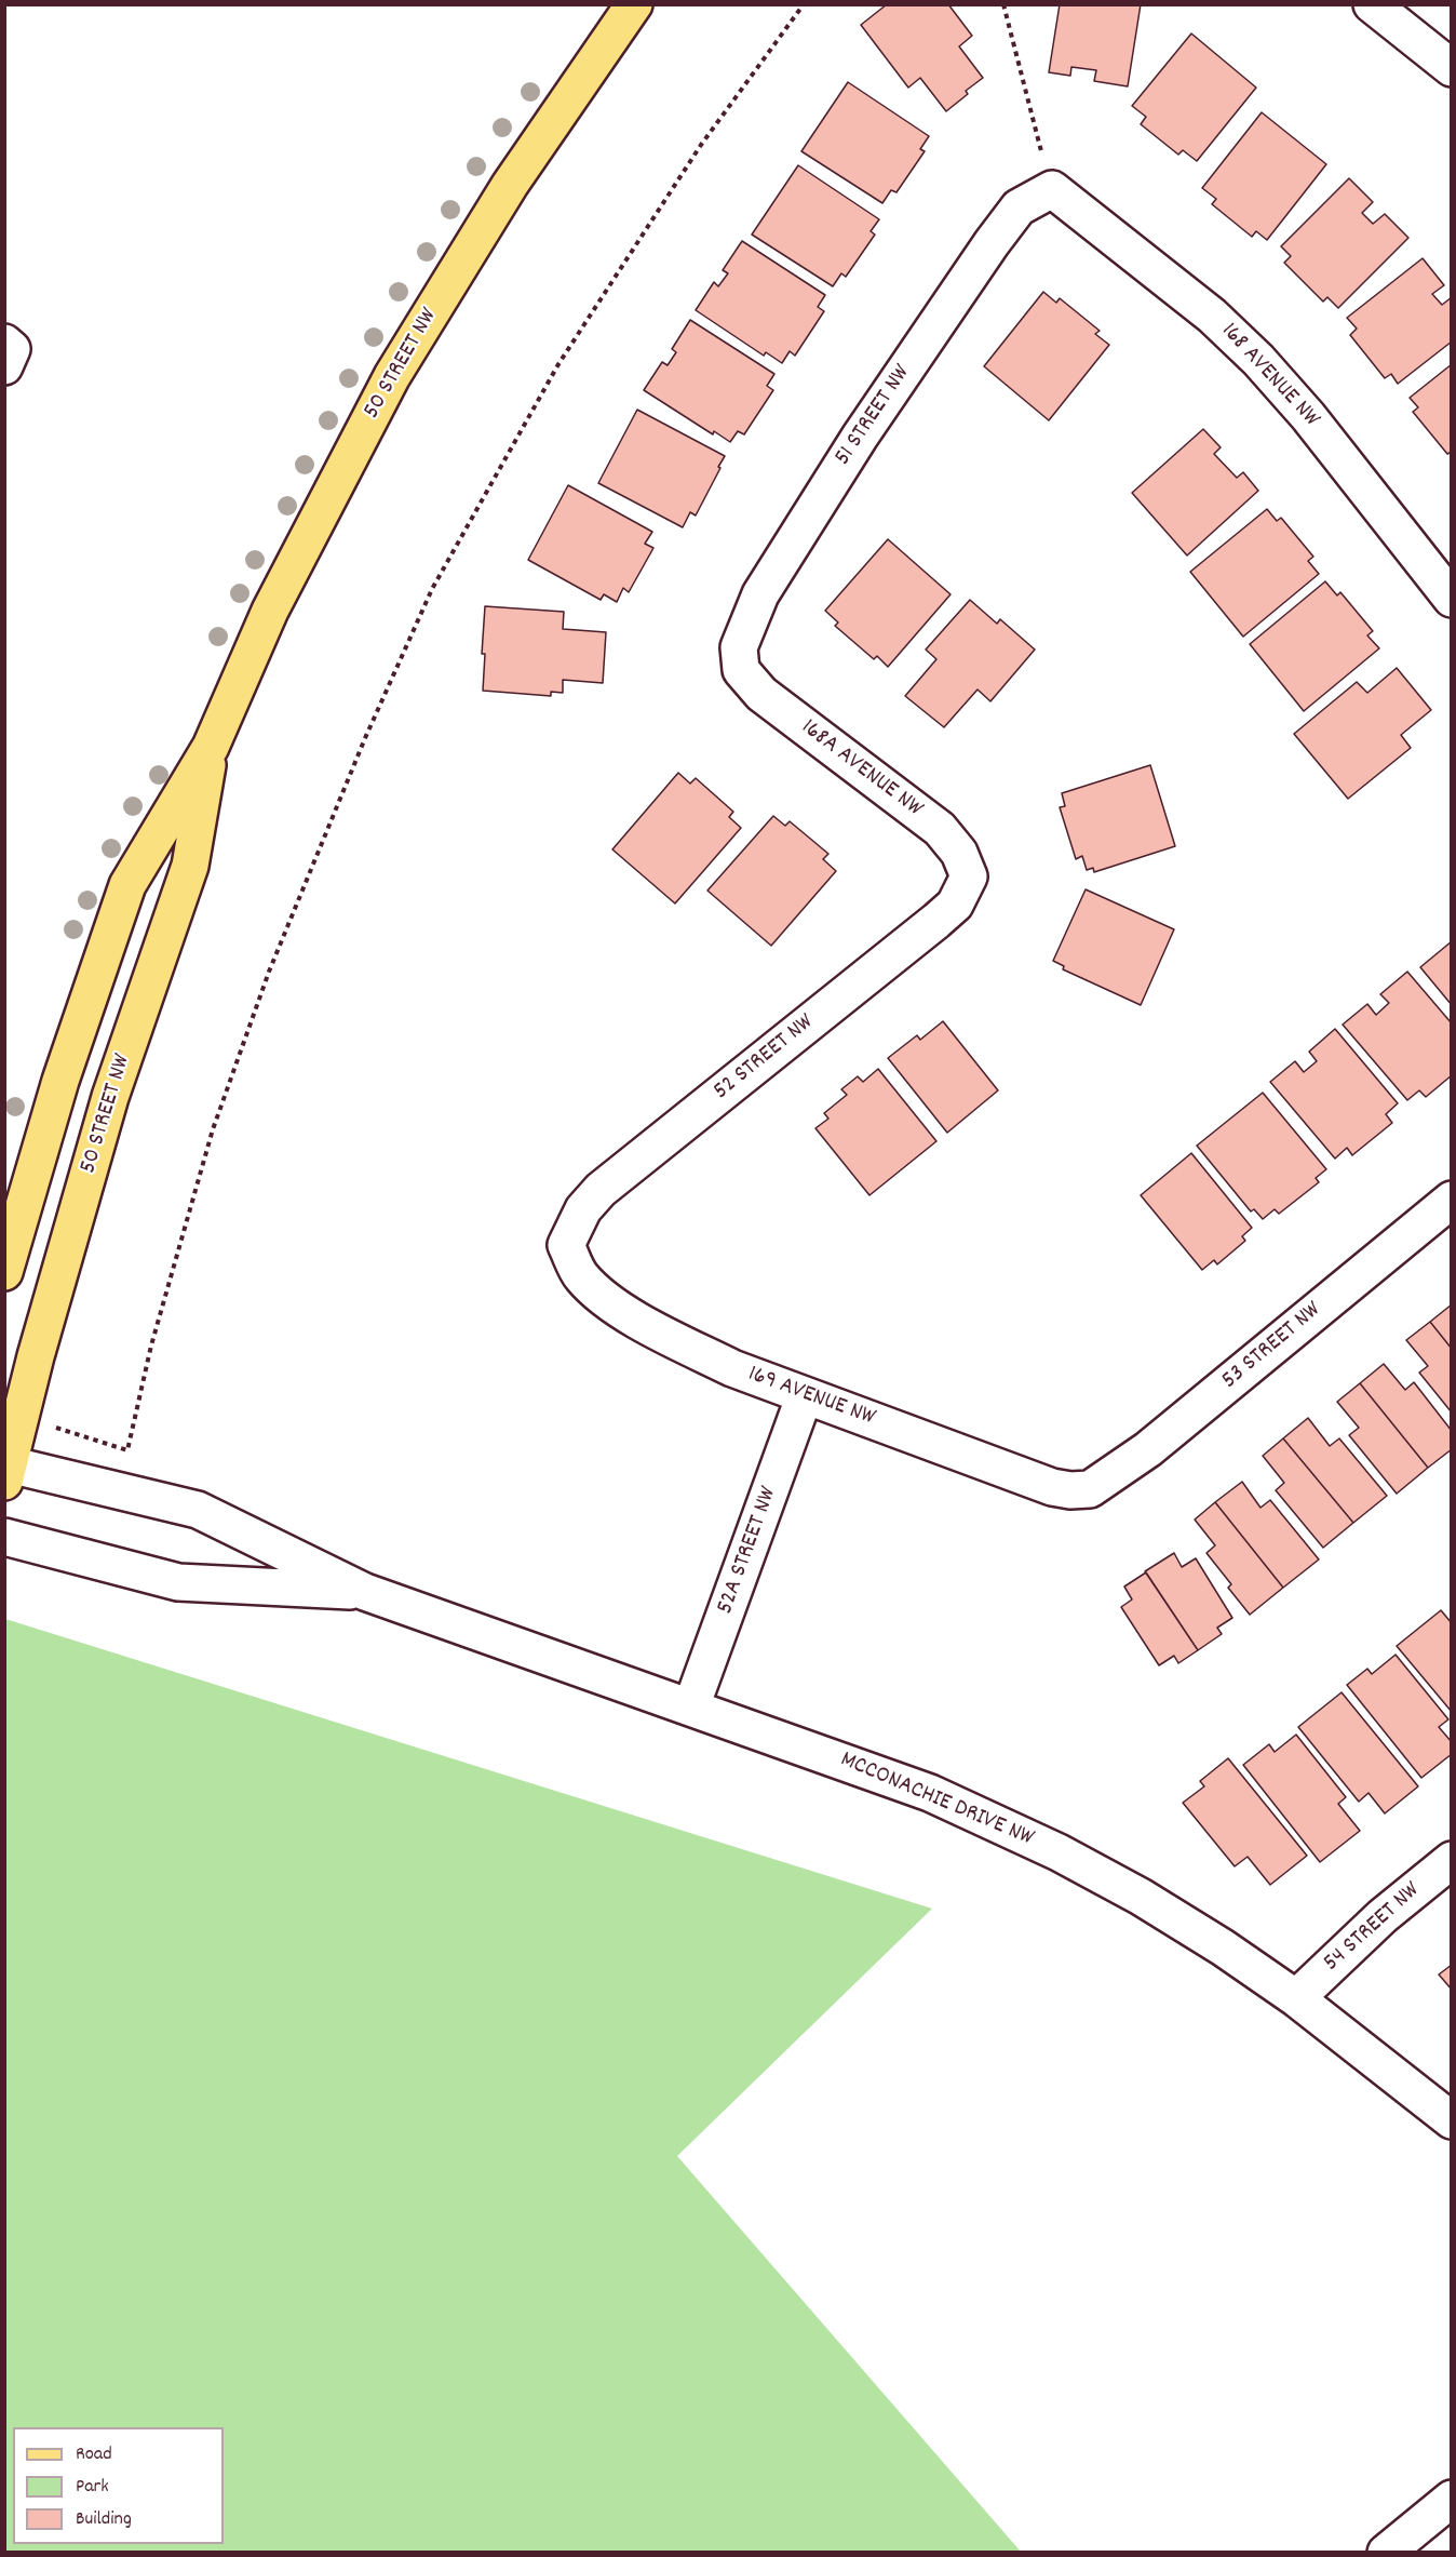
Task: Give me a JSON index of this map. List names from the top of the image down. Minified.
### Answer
{"streets":{"main road":["50 STREET NW"],"street":["168 AVENUE NW","51 STREET NW","168A AVENUE NW","52 STREET NW","53 STREET NW","169 AVENUE NW","52A STREET NW","MCCONACHIE DRIVE NW","54 STREET NW"]},"crossings":[["50 STREET NW","MCCONACHIE DRIVE NW"],["168 AVENUE NW","51 STREET NW"],["51 STREET NW","168A AVENUE NW"],["168A AVENUE NW","52 STREET NW"],["52 STREET NW","169 AVENUE NW"],["53 STREET NW","169 AVENUE NW"],["169 AVENUE NW","52A STREET NW"],["52A STREET NW","MCCONACHIE DRIVE NW"],["MCCONACHIE DRIVE NW","54 STREET NW"]],"legend":["Road","Park","Building"]}
